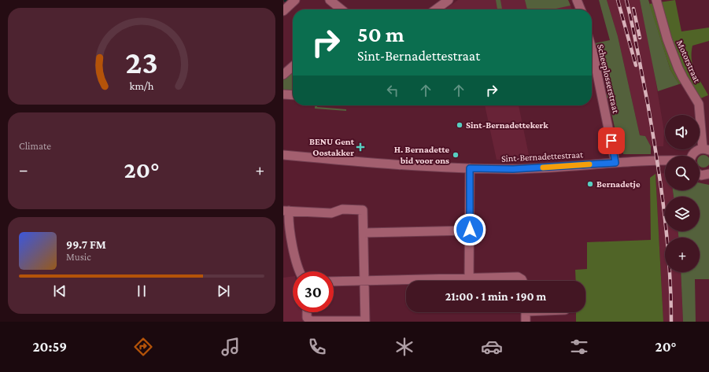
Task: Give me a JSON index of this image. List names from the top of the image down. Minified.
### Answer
{"streets":{"street":["Motorstraat","Scheeplosserstraat","Sint-Bernadettestraat"]},"crossings":[["Scheeplosserstraat","Sint-Bernadettestraat"]],"places":{"other":["Sint-Bernadettekerk","H. Bernadette bid voor ons","Bernadetje"],"health":["BENU Gent Oostakker"]},"page":{"turn":["50 m","Sint-Bernadettestraat"],"tile":"Climate","map_buttons":"+","heat":["−","20°","+"],"song":["99.7 FM","Music"],"limit":"30","trip":"21:00 · 1 min · 190 m","tabs":["20:59","20°"],"gauge":["23","km/h"]}}
